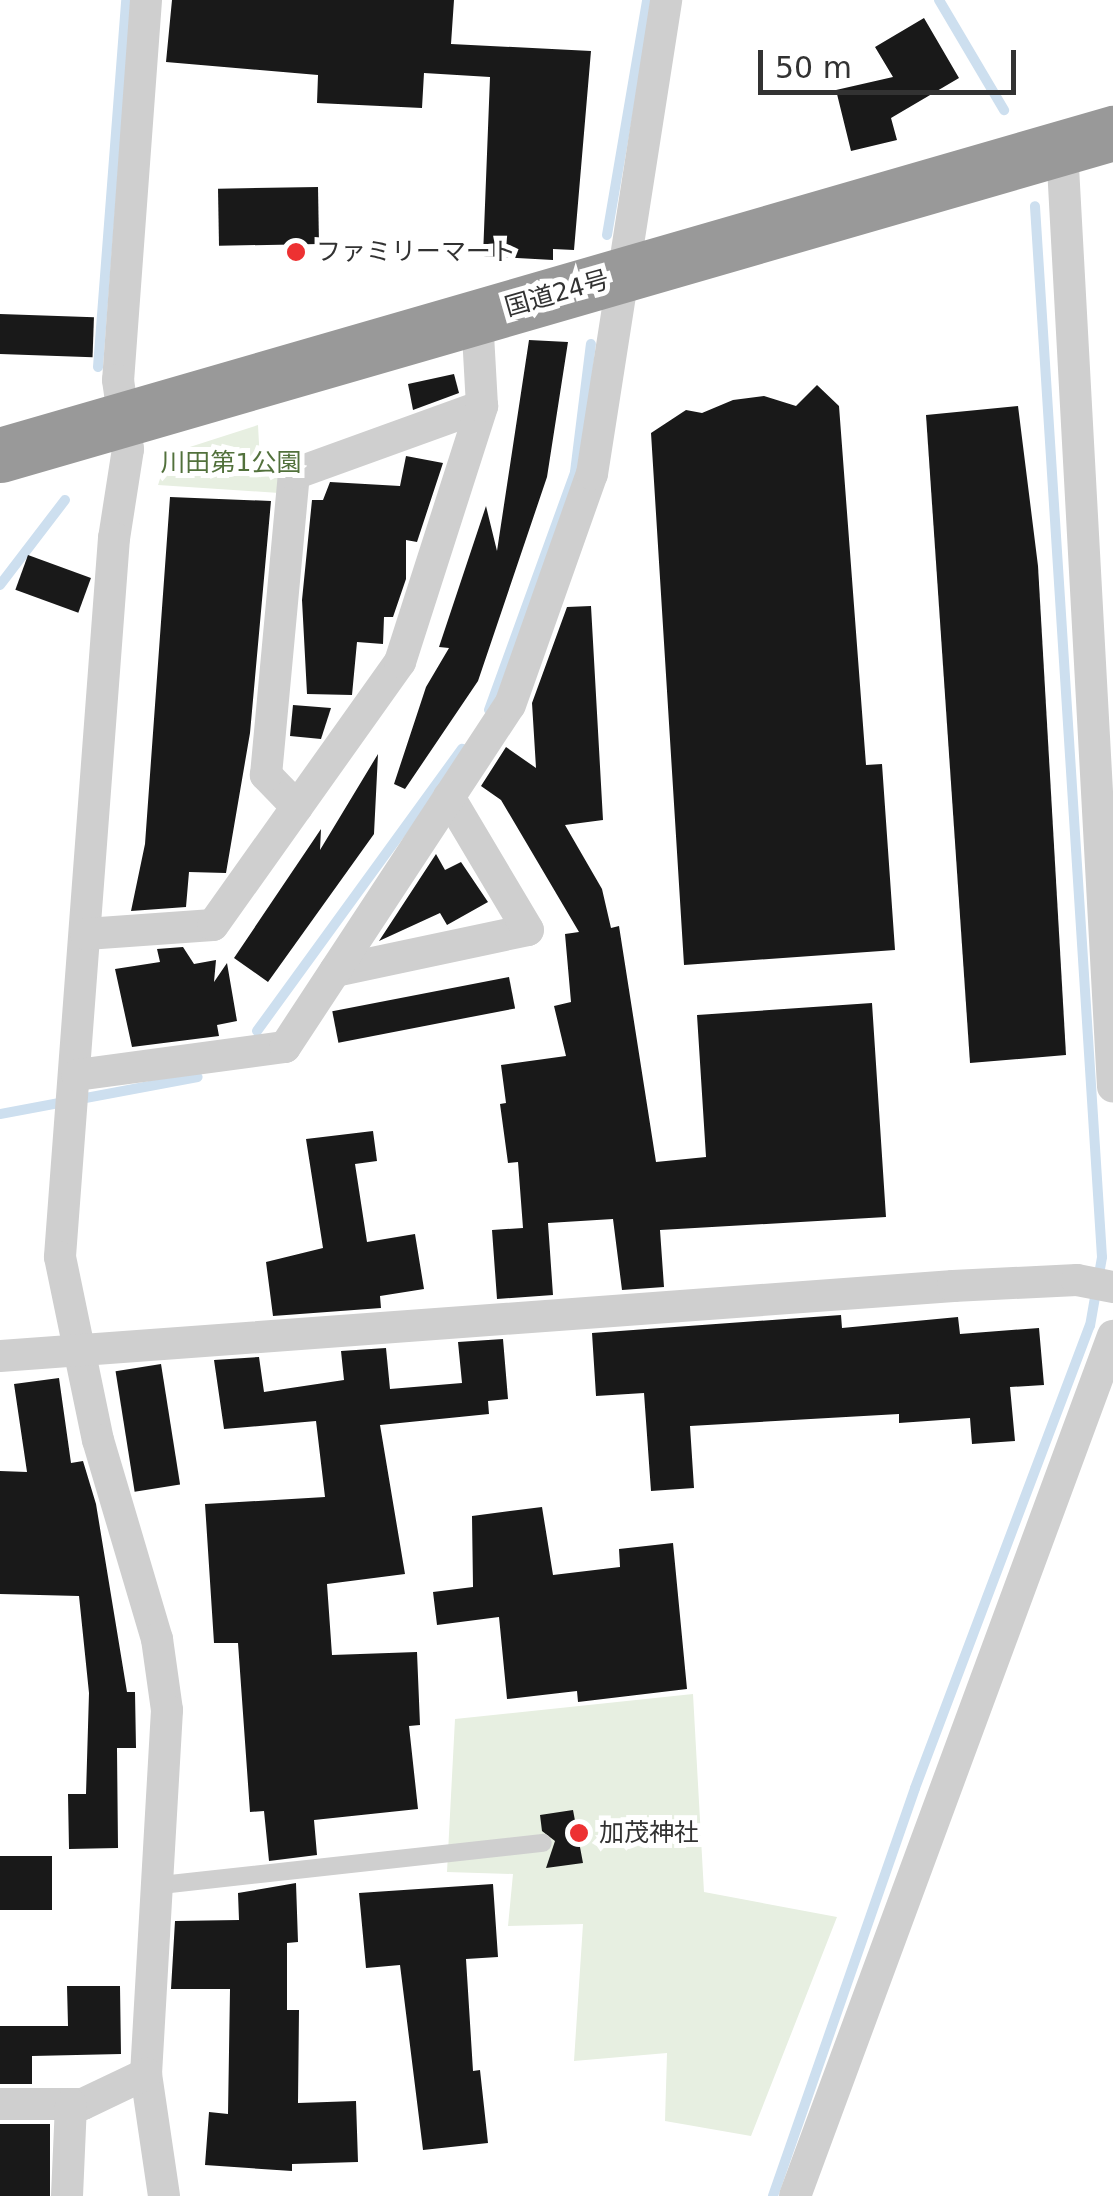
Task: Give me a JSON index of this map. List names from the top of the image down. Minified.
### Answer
{"streets":{"highway":["国道24号"]},"parks":["川田第1公園"],"places":["ファミリーマート","加茂神社"],"scale_bar":"50 m"}
